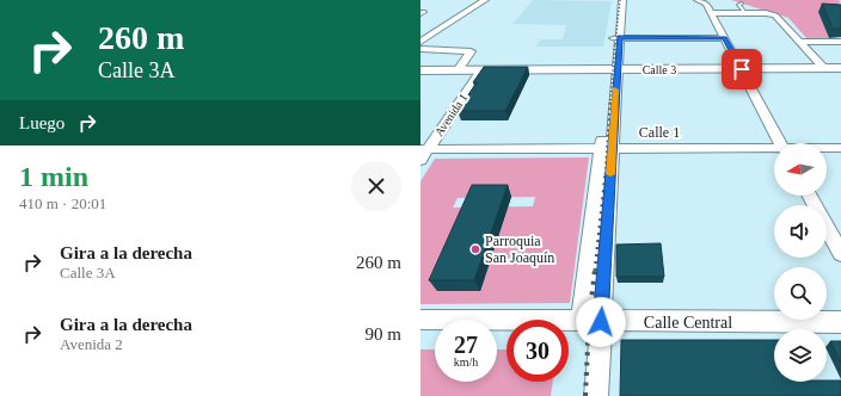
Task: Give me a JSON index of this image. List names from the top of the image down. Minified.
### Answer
{"streets":{"main road":["Calle 3"],"street":["Avenida 1","Calle 1","Calle Central"]},"crossings":[["Calle 3","Avenida 1"],["Avenida 1","Calle 1"]],"places":["Parroquia San Joaquín"],"north":"left","page":{"turn":["260 m","Calle 3A"],"then":"Luego","heading":["1 min","410 m · 20:01"],"list":[{"name":"Gira a la derecha","note":"Calle 3A","value":"260 m"},{"name":"Gira a la derecha","note":"Avenida 2","value":"90 m"}],"speed":"27 km/h","limit":"30"}}
